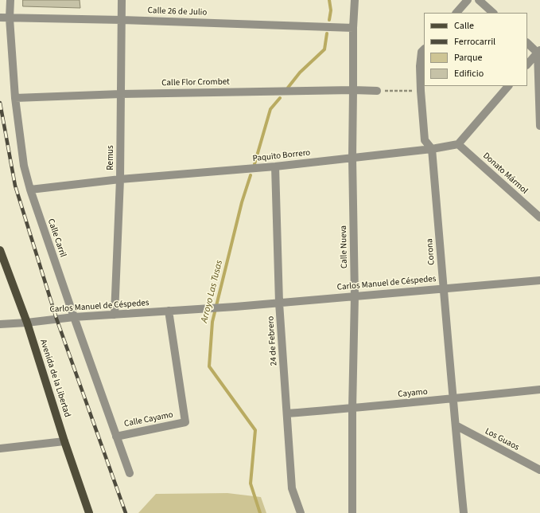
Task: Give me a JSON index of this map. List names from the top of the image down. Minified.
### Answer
{"streets":{"main road":["Avenida de la Libertad"],"street":["Calle 26 de Julio","Calle Flor Crombet","Paquito Borrero","Remus","Donato Mármol","Calle Carril","Calle Nueva","Corona","Carlos Manuel de Céspedes","24 de Febrero","Cayamo","Calle Cayamo","Los Guaos"]},"crossings":[["Calle 26 de Julio","Remus"],["Calle 26 de Julio","Calle Carril"],["Calle 26 de Julio","Calle Nueva"],["Calle Flor Crombet","Remus"],["Calle Flor Crombet","Calle Carril"],["Calle Flor Crombet","Calle Nueva"],["Paquito Borrero","Remus"],["Paquito Borrero","Donato Mármol"],["Paquito Borrero","Calle Carril"],["Paquito Borrero","Calle Nueva"],["Paquito Borrero","Corona"],["Paquito Borrero","24 de Febrero"],["Remus","Carlos Manuel de Céspedes"],["Calle Carril","Carlos Manuel de Céspedes"],["Calle Carril","Calle Cayamo"],["Calle Nueva","Carlos Manuel de Céspedes"],["Calle Nueva","Cayamo"],["Corona","Carlos Manuel de Céspedes"],["Corona","Cayamo"],["Corona","Los Guaos"],["Carlos Manuel de Céspedes","24 de Febrero"],["Carlos Manuel de Céspedes","Avenida de la Libertad"],["Carlos Manuel de Céspedes","Calle Cayamo"],["24 de Febrero","Cayamo"]],"water":["Arroyo Las Tusas"],"legend":["Calle","Ferrocarril","Parque","Edificio"]}
